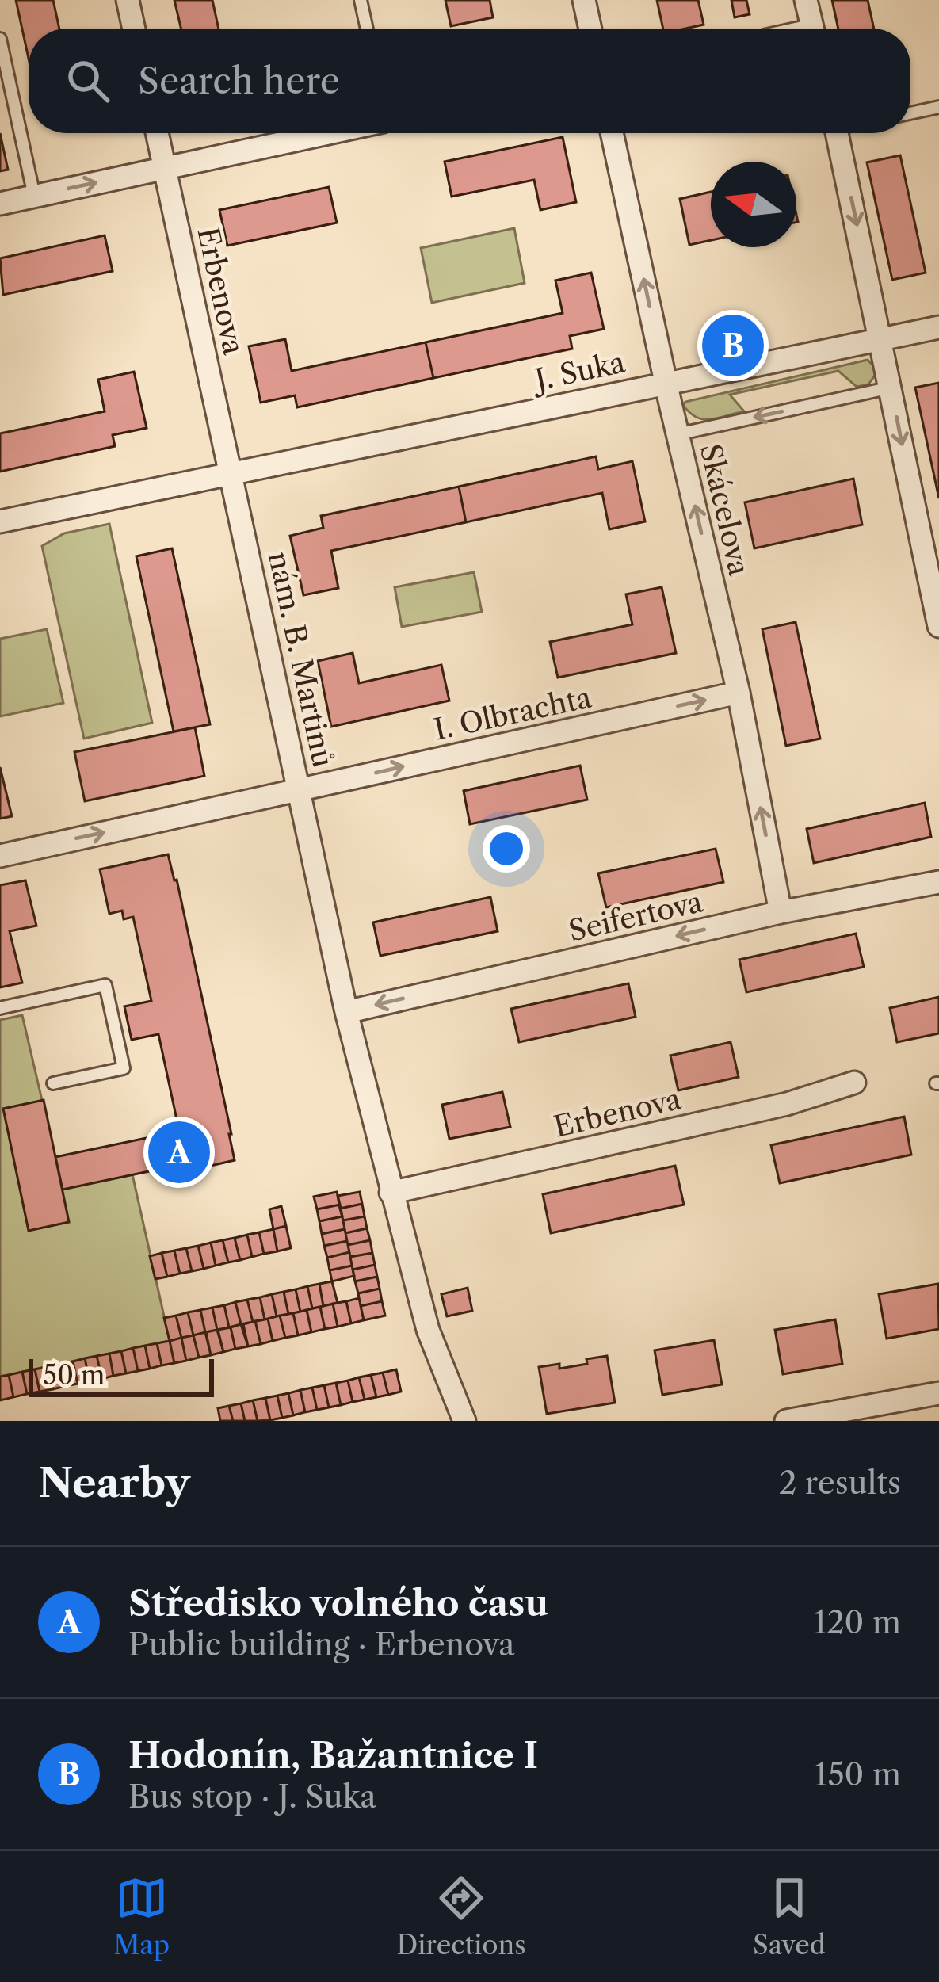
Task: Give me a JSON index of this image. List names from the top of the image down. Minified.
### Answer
{"streets":{"street":["Erbenova","J. Suka","Skácelova","nám. B. Martinů","I. Olbrachta","Seifertova"]},"crossings":[["Erbenova","J. Suka"],["Erbenova","nám. B. Martinů"],["J. Suka","Skácelova"],["J. Suka","nám. B. Martinů"],["Skácelova","I. Olbrachta"],["Skácelova","Seifertova"],["nám. B. Martinů","I. Olbrachta"]],"one_way":["Skácelova","nám. B. Martinů","I. Olbrachta","Seifertova"],"scale_bar":"50 m","north":"left","page":{"search":"Search here","pins":["B","A"],"scale":"50 m","heading":["Nearby","2 results"],"list":[{"mark":"A","name":"Středisko volného času","note":"Public building · Erbenova","value":"120 m"},{"mark":"B","name":"Hodonín, Bažantnice I","note":"Bus stop · J. Suka","value":"150 m"}],"nav":["Map","Directions","Saved"]}}
